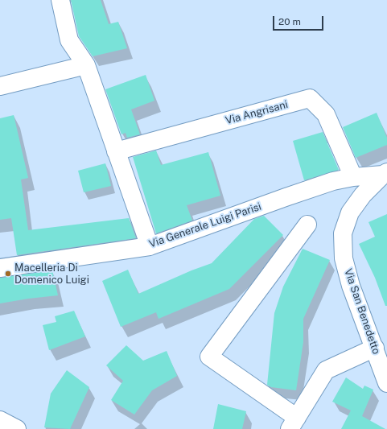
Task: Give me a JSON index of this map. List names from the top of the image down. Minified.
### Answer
{"streets":{"street":["Via Angrisani","Via Generale Luigi Parisi","Via San Benedetto"]},"crossings":[["Via Angrisani","Via Generale Luigi Parisi"],["Via Generale Luigi Parisi","Via San Benedetto"]],"places":["Macelleria Di Domenico Luigi"],"scale_bar":"20 m"}
